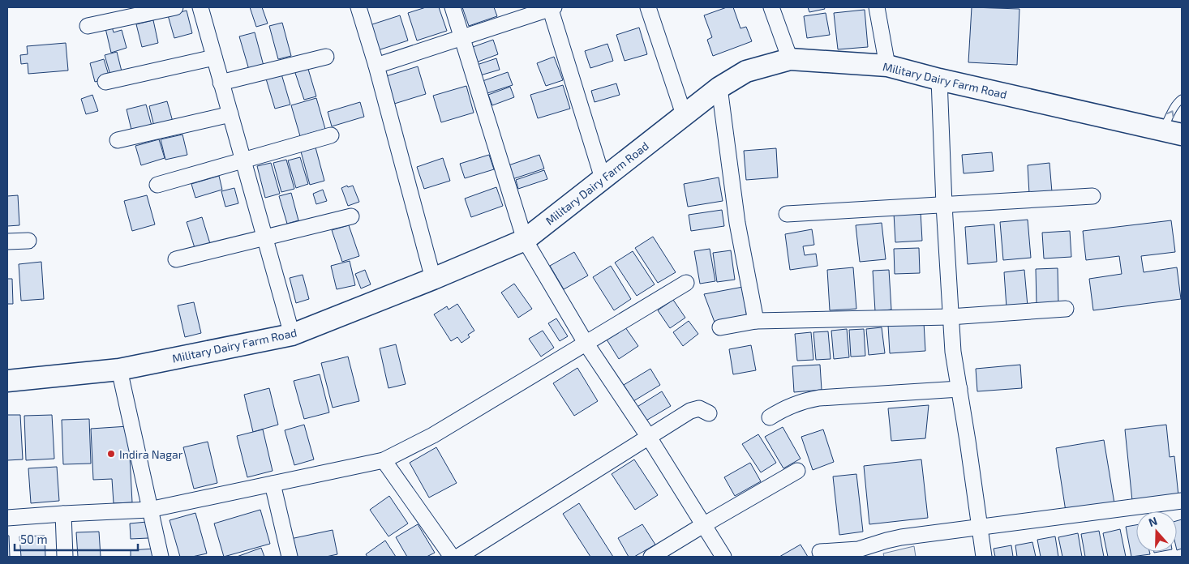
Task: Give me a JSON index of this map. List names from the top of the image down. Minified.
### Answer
{"streets":{"main road":["Military Dairy Farm Road"]},"places":["Indira Nagar"],"scale_bar":"50 m","north":"top"}
